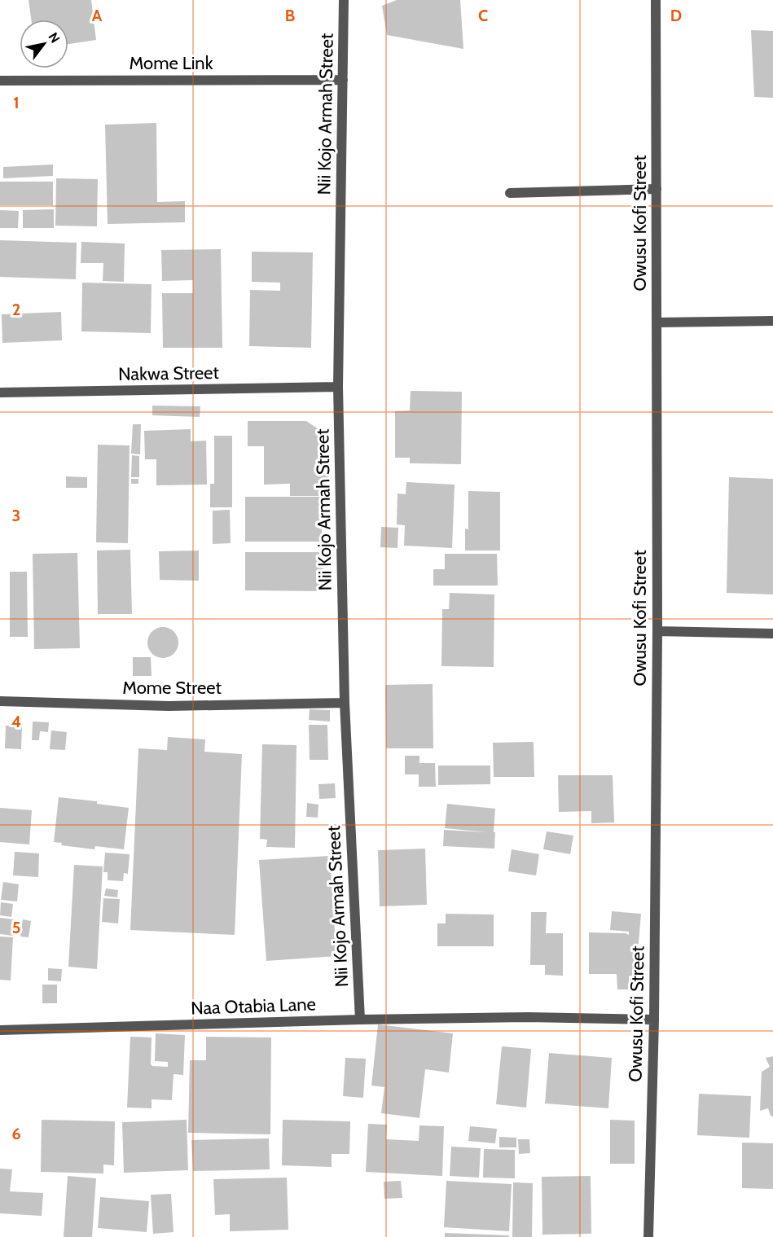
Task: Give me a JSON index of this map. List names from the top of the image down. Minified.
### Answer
{"streets":{"street":["Mome Link","Nii Kojo Armah Street","Owusu Kofi Street","Nakwa Street","Mome Street","Naa Otabia Lane"]},"crossings":[["Mome Link","Nii Kojo Armah Street"],["Nii Kojo Armah Street","Nakwa Street"],["Nii Kojo Armah Street","Mome Street"],["Nii Kojo Armah Street","Naa Otabia Lane"],["Owusu Kofi Street","Naa Otabia Lane"]],"north":"top right","grid":{"columns":["A","B","C","D"],"rows":["1","2","3","4","5","6"]}}
